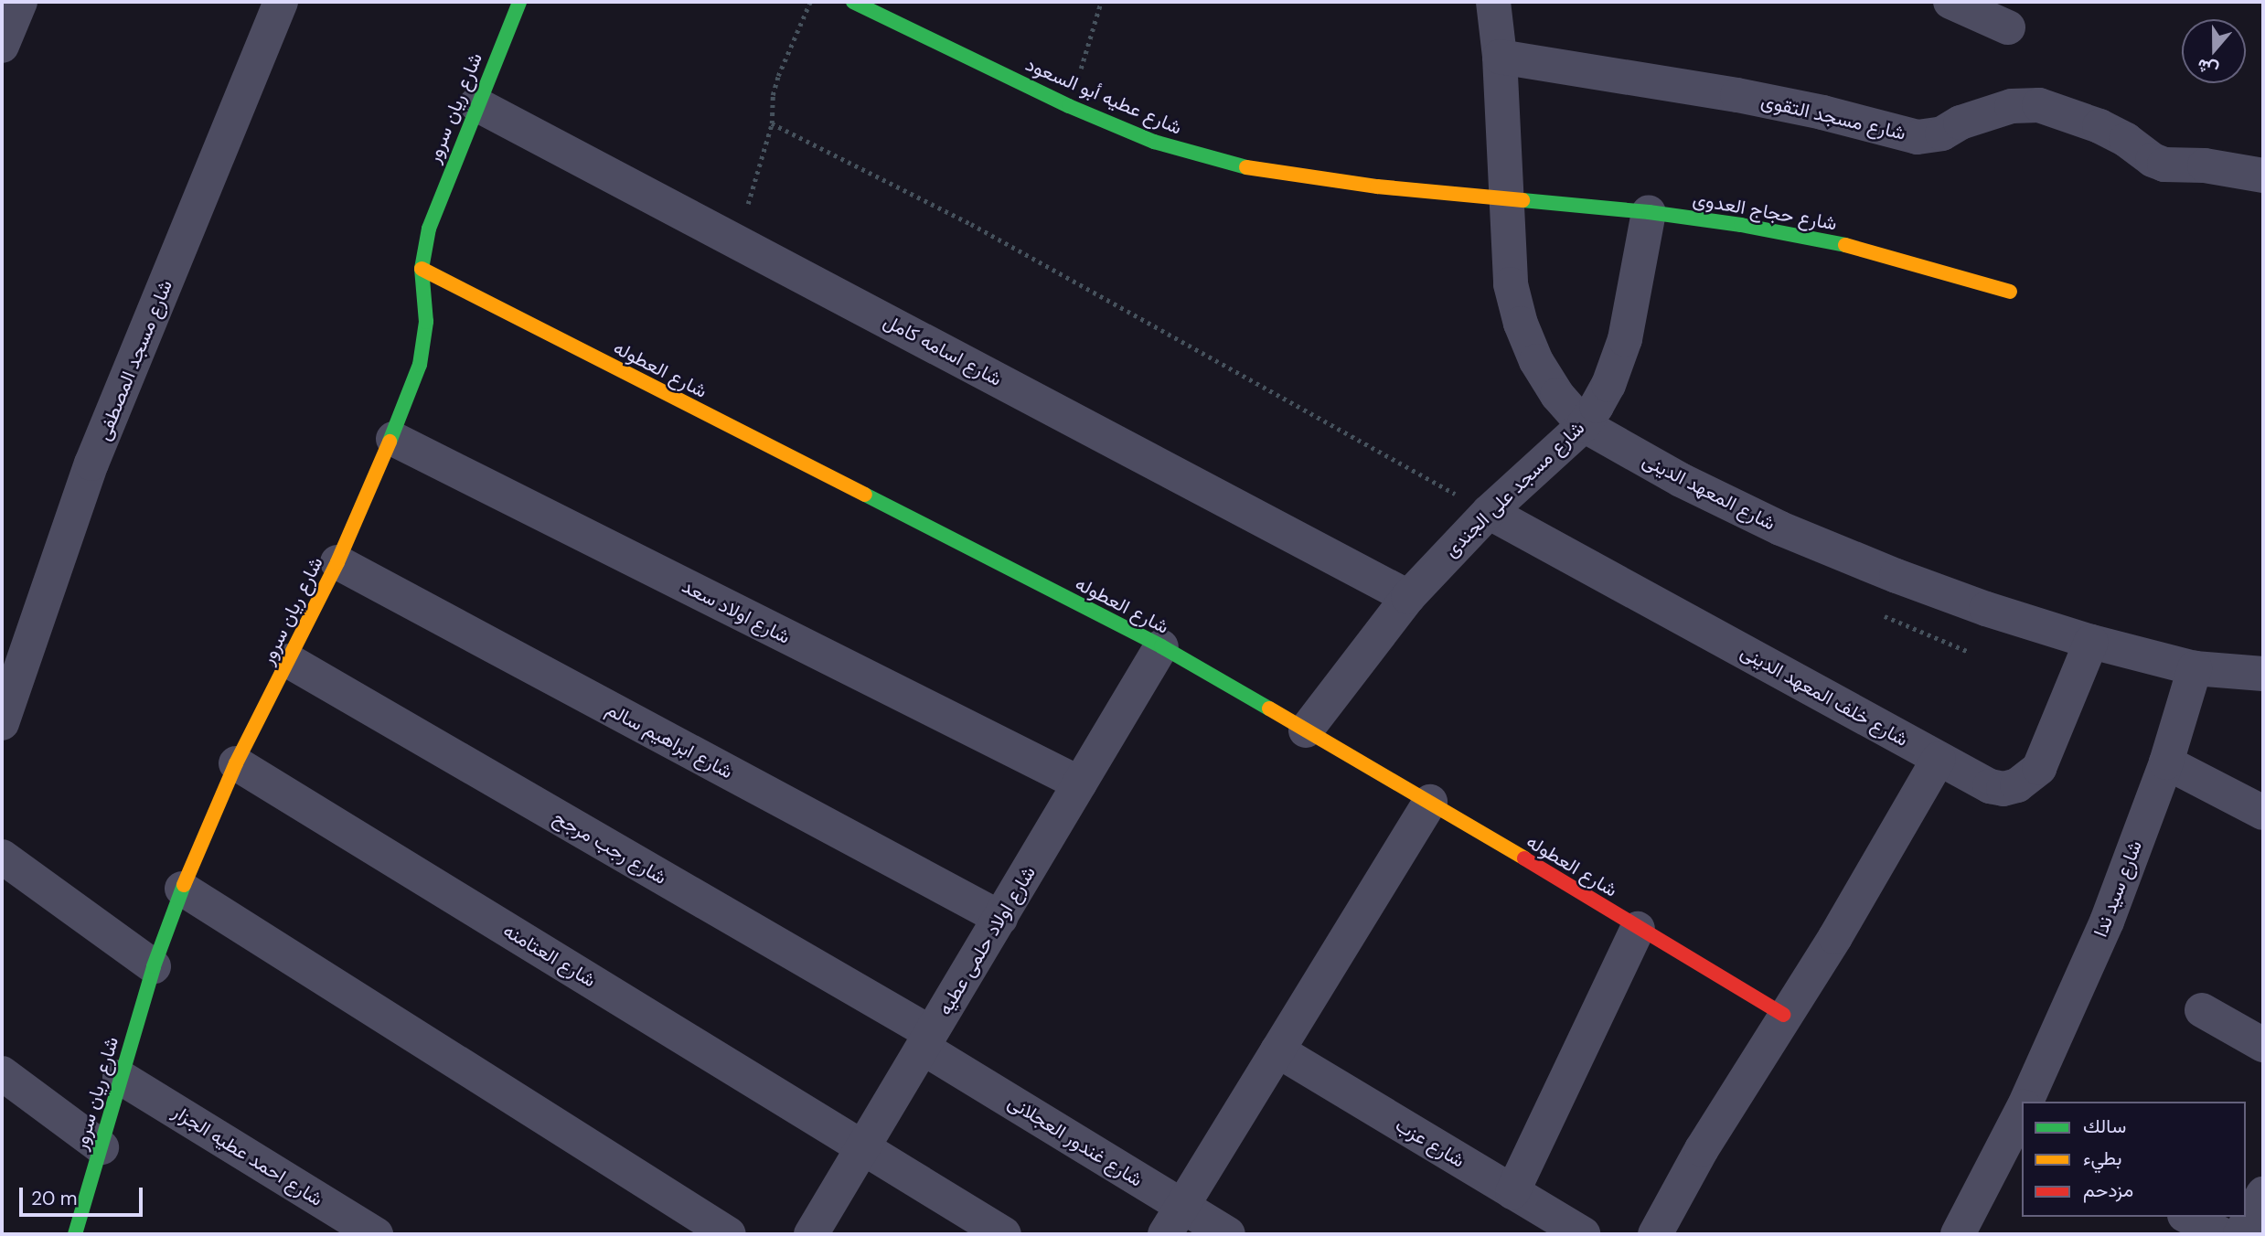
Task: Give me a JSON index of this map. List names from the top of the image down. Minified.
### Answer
{"streets":{"street":["شارع عطيه أبو السعود","شارع ريان سرور","شارع مسجد التقوى","شارع حجاج العدوى","شارع اسامه كامل","شارع مسجد المصطفى","شارع العطوله","شارع مسجد على الجندى","شارع المعهد الدينى","شارع اولاد سعد","شارع خلف المعهد الدينى","شارع ابراهيم سالم","شارع رجب مرجح","شارع سيد ندا","شارع اولاد حلمى عطيه","شارع العتامنه","شارع غندور العجلانى","شارع عزب","شارع احمد عطيه الجزار"]},"crossings":[["شارع عطيه أبو السعود","شارع حجاج العدوى"],["شارع عطيه أبو السعود","شارع المعهد الدينى"],["شارع ريان سرور","شارع اسامه كامل"],["شارع ريان سرور","شارع العطوله"],["شارع ريان سرور","شارع اولاد سعد"],["شارع ريان سرور","شارع ابراهيم سالم"],["شارع ريان سرور","شارع رجب مرجح"],["شارع ريان سرور","شارع العتامنه"],["شارع ريان سرور","شارع احمد عطيه الجزار"],["شارع مسجد التقوى","شارع المعهد الدينى"],["شارع حجاج العدوى","شارع مسجد على الجندى"],["شارع حجاج العدوى","شارع المعهد الدينى"],["شارع اسامه كامل","شارع مسجد على الجندى"],["شارع العطوله","شارع مسجد على الجندى"],["شارع العطوله","شارع اولاد حلمى عطيه"],["شارع مسجد على الجندى","شارع المعهد الدينى"],["شارع مسجد على الجندى","شارع خلف المعهد الدينى"],["شارع المعهد الدينى","شارع خلف المعهد الدينى"],["شارع المعهد الدينى","شارع سيد ندا"],["شارع اولاد سعد","شارع اولاد حلمى عطيه"],["شارع ابراهيم سالم","شارع اولاد حلمى عطيه"],["شارع رجب مرجح","شارع اولاد حلمى عطيه"],["شارع رجب مرجح","شارع غندور العجلانى"],["شارع اولاد حلمى عطيه","شارع العتامنه"],["شارع اولاد حلمى عطيه","شارع غندور العجلانى"]],"legend":["سالك","بطيء","مزدحم"],"scale_bar":"20 m","north":"bottom"}
